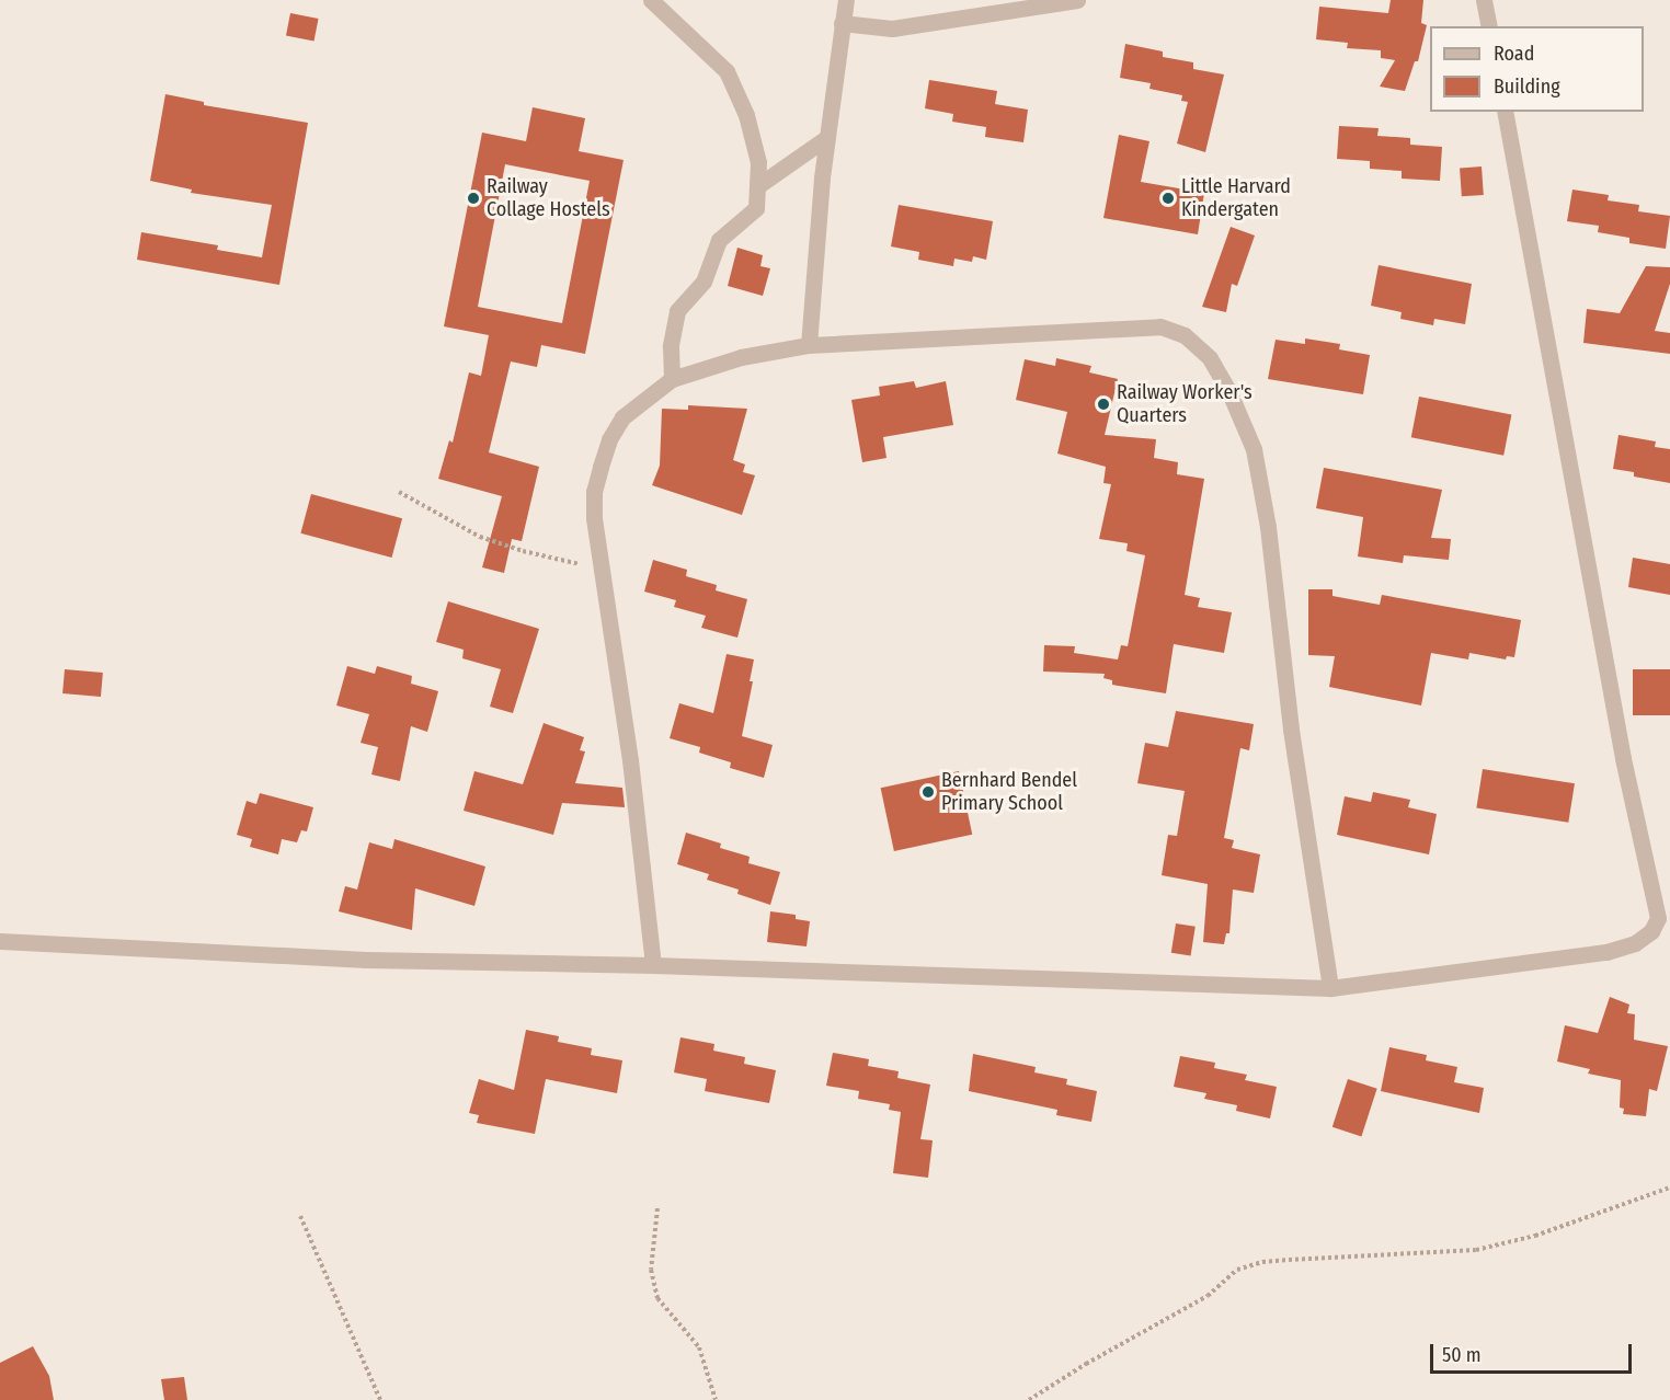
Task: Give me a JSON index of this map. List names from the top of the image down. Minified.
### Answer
{"places":["Railway Collage Hostels","Little Harvard Kindergaten","Railway Worker's Quarters","Bernhard Bendel Primary School"],"legend":["Road","Building"],"scale_bar":"50 m"}
